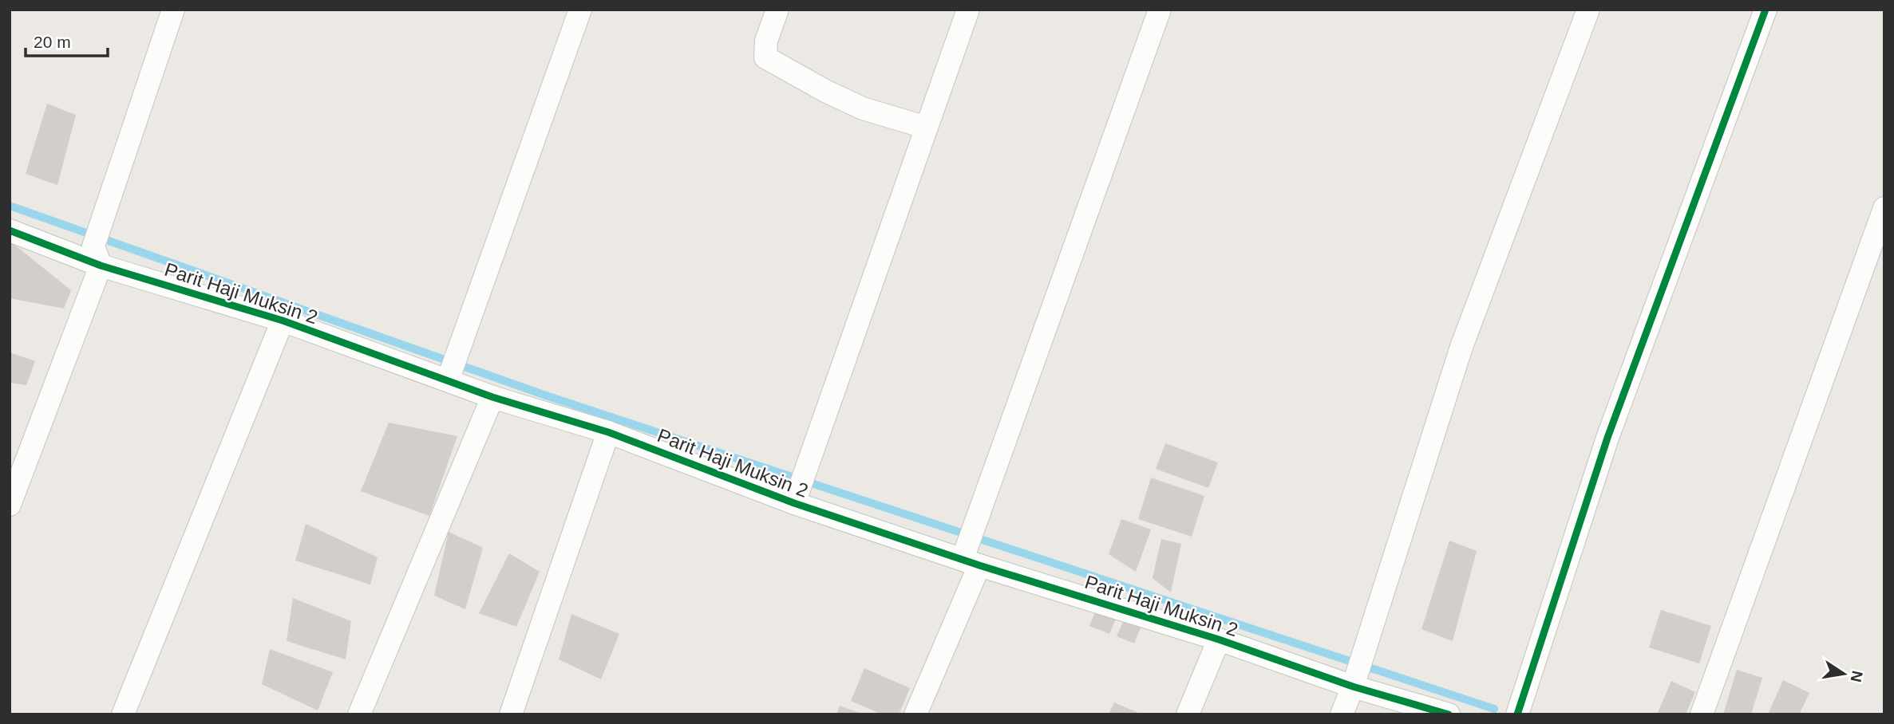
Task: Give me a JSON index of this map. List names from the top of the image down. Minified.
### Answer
{"streets":{"street":["Parit Haji Muksin 2"]},"scale_bar":"20 m","north":"right"}
